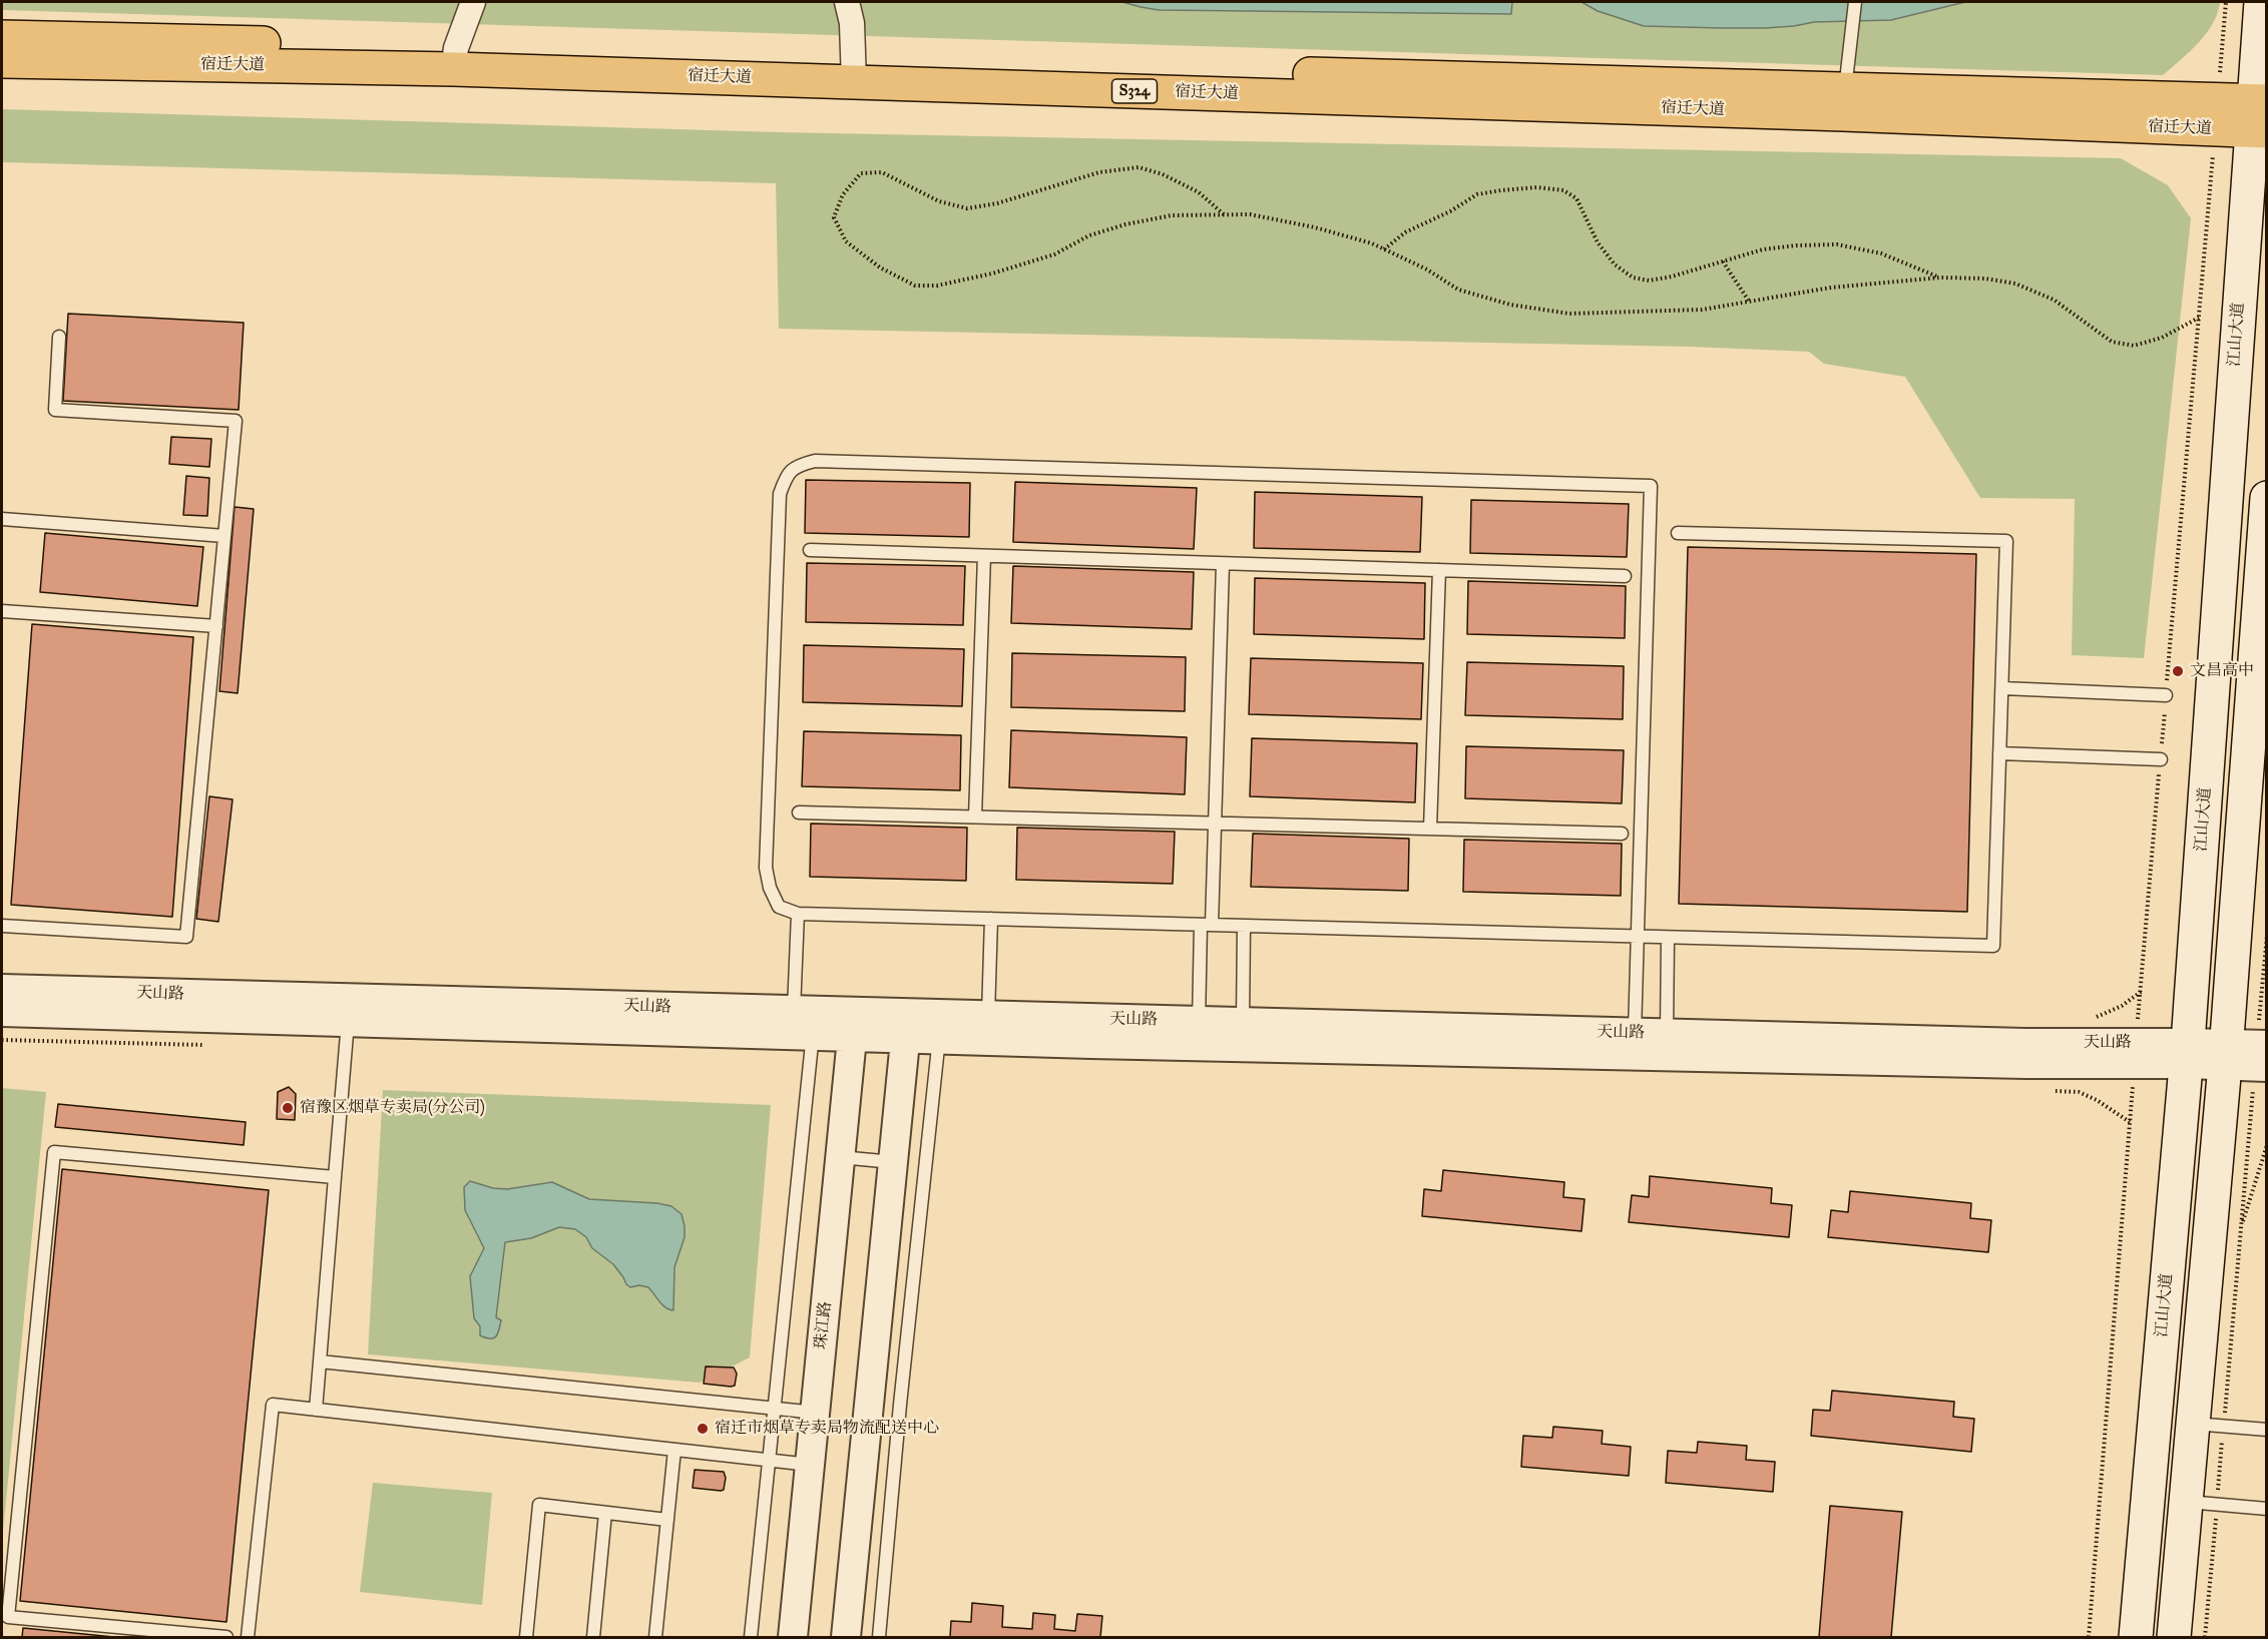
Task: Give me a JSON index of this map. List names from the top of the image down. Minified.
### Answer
{"streets":{"main road":["宿迁大道","S324","江山大道"],"street":["天山路","珠江路"]},"crossings":[["宿迁大道","江山大道"],["江山大道","天山路"],["天山路","珠江路"]],"places":["文昌高中","宿豫区烟草专卖局(分公司)","宿迁市烟草专卖局物流配送中心"]}
